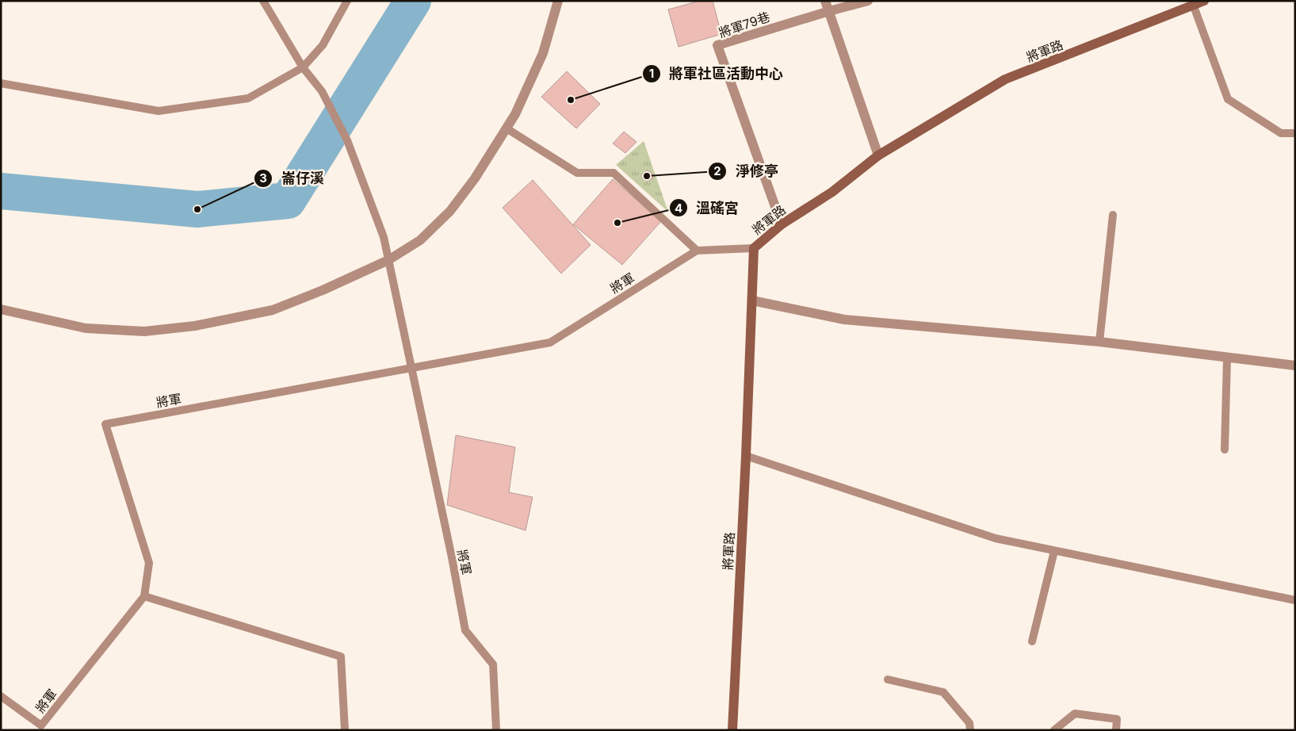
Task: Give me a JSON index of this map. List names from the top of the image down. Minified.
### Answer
{"streets":{"main road":["將軍路"],"street":["將軍79巷"],"lane":["將軍"]},"crossings":[["將軍79巷","將軍路"],["將軍路","將軍"]],"places":["將軍社區活動中心","淨修亭","崙仔溪","溫磘宮"]}
